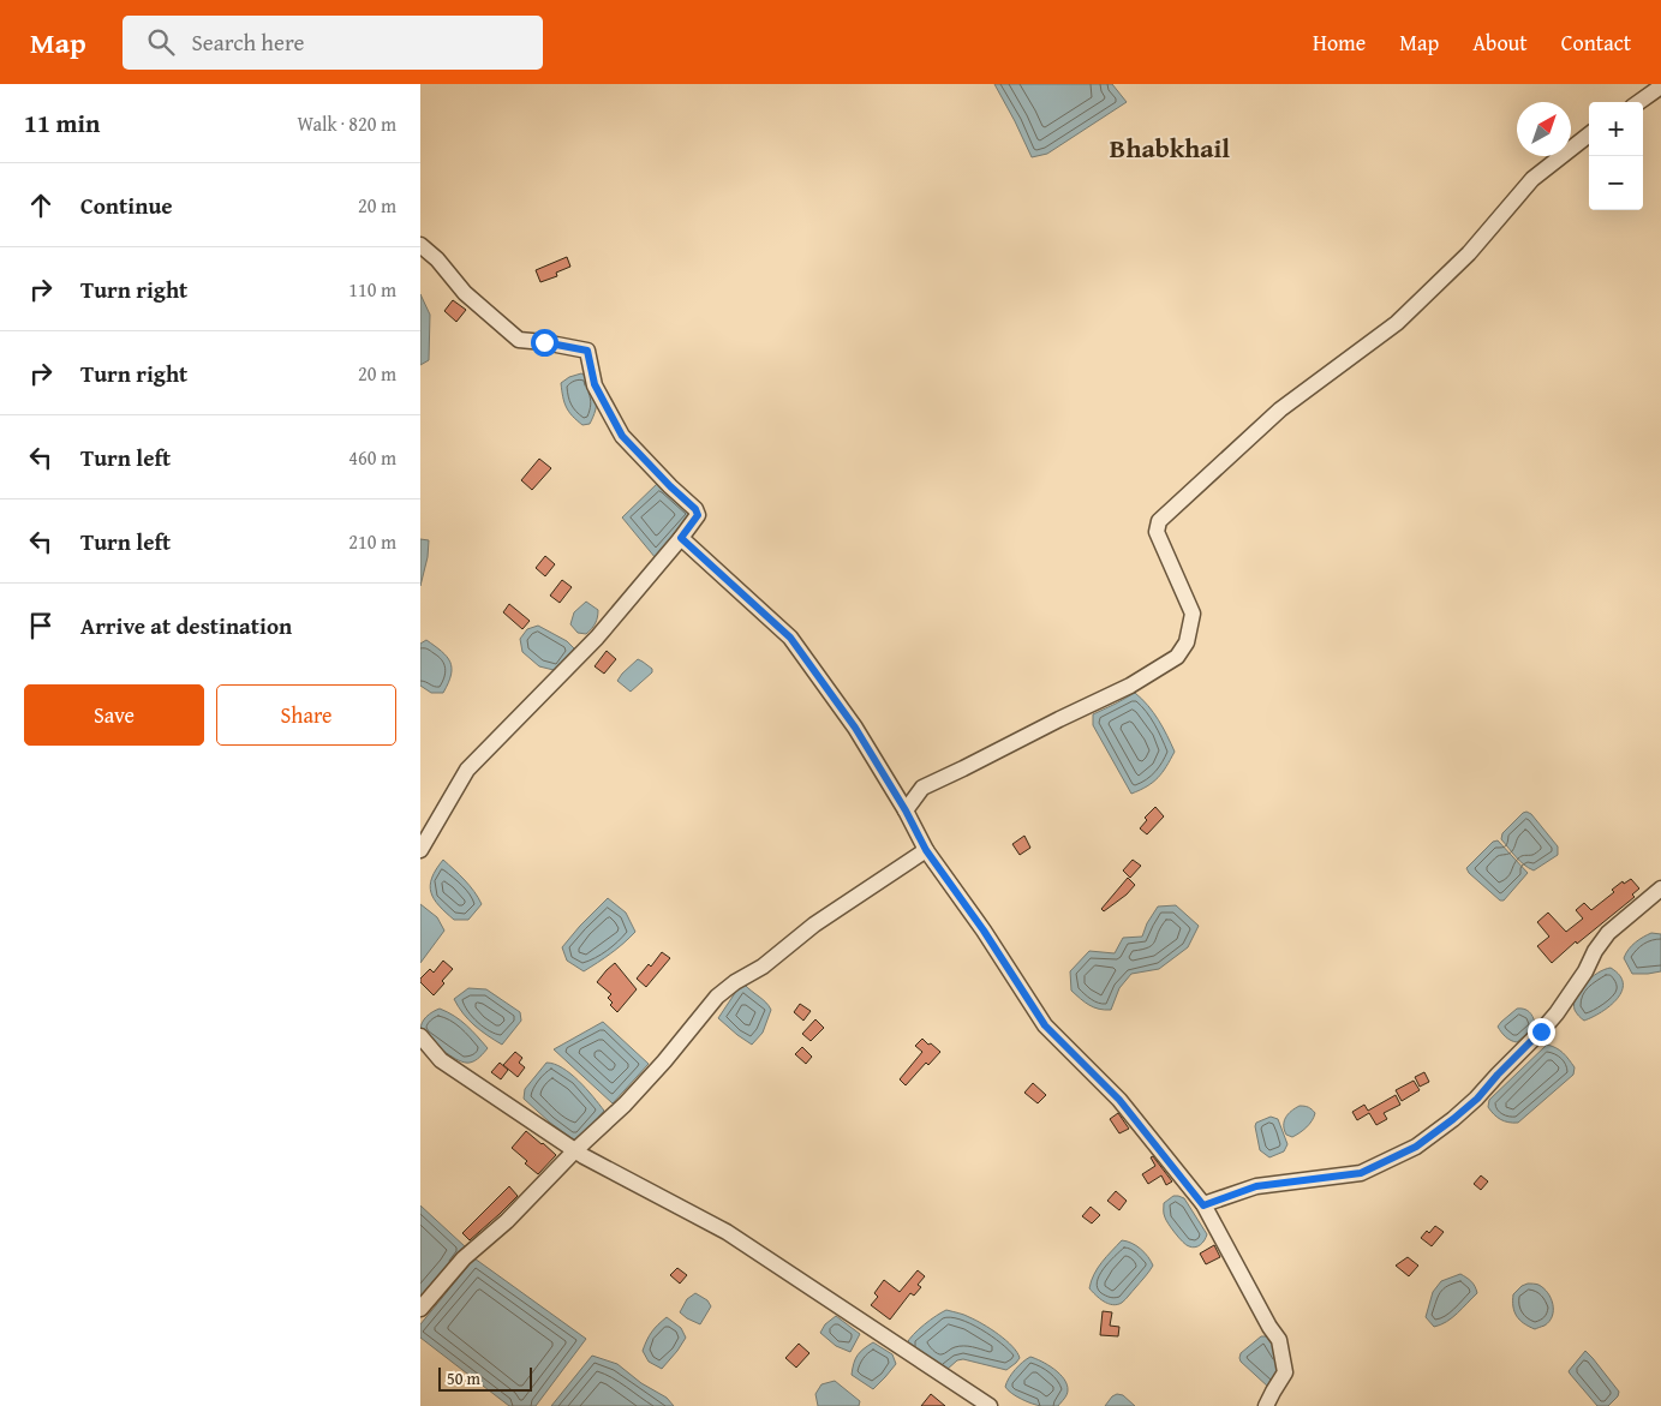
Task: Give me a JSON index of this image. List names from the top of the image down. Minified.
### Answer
{"districts":["Bhabkhail"],"scale_bar":"50 m","north":"top right","page":{"header":"Map","search":"Search here","nav":["Home","Map","About","Contact"],"heading":["11 min","Walk · 820 m"],"map_buttons":["+","−"],"list":[["Continue","20 m"],["Turn right","110 m"],["Turn right","20 m"],["Turn left","460 m"],["Turn left","210 m"],"Arrive at destination"],"buttons":["Save","Share"],"scale":"50 m"}}
